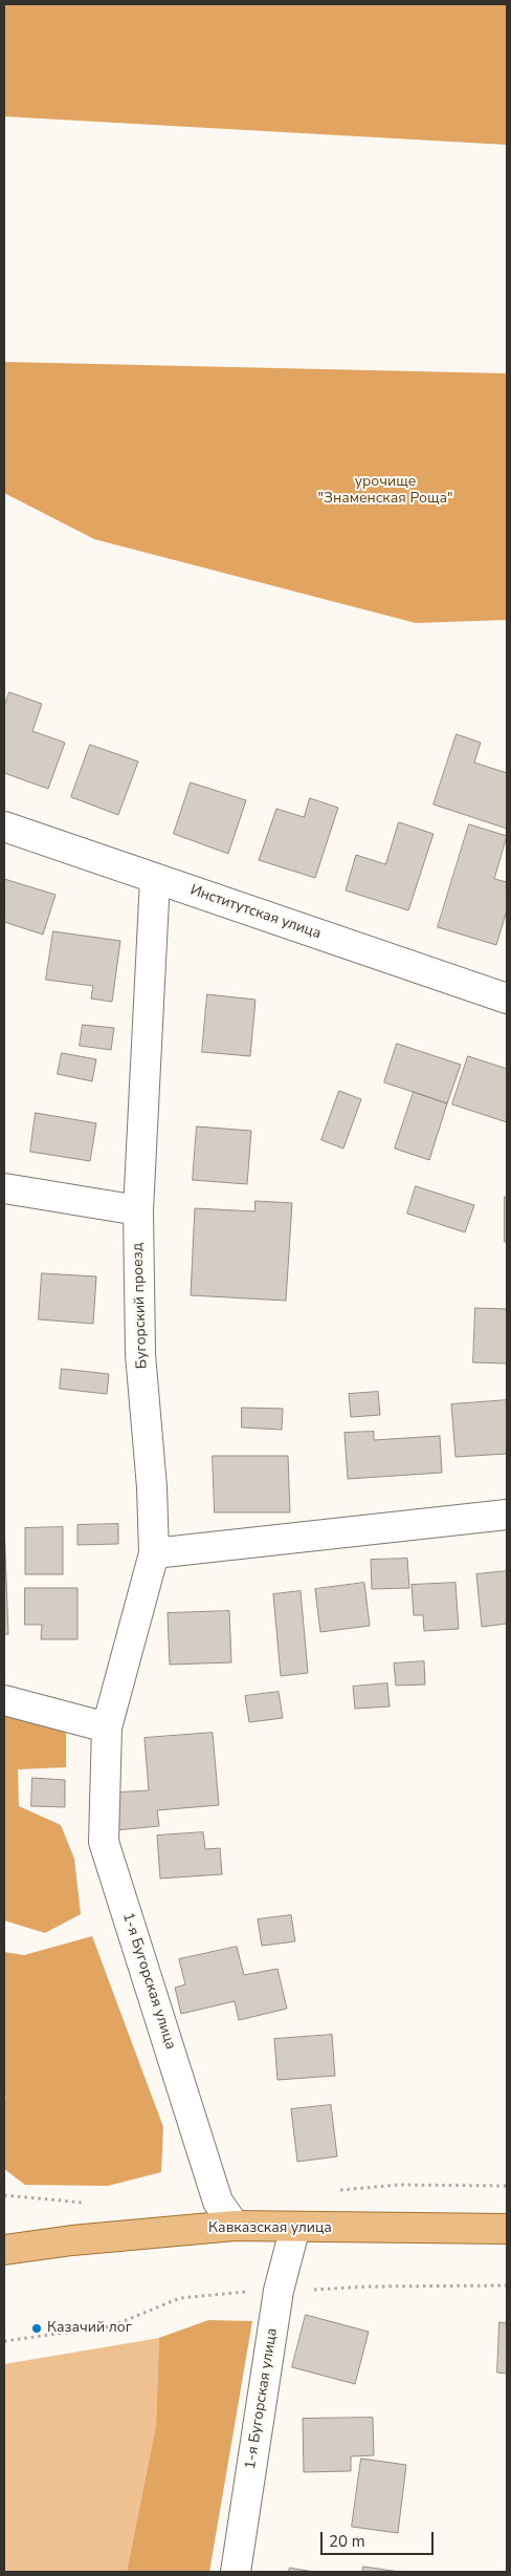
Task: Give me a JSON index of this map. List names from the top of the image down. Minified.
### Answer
{"streets":{"main road":["Кавказская улица"],"street":["Институтская улица","Бугорский проезд","1-я Бугорская улица"]},"crossings":[["Институтская улица","Бугорский проезд"],["Бугорский проезд","1-я Бугорская улица"],["1-я Бугорская улица","Кавказская улица"]],"parks":["урочище \"Знаменская Роща\""],"places":["Казачий лог"],"scale_bar":"20 m"}
